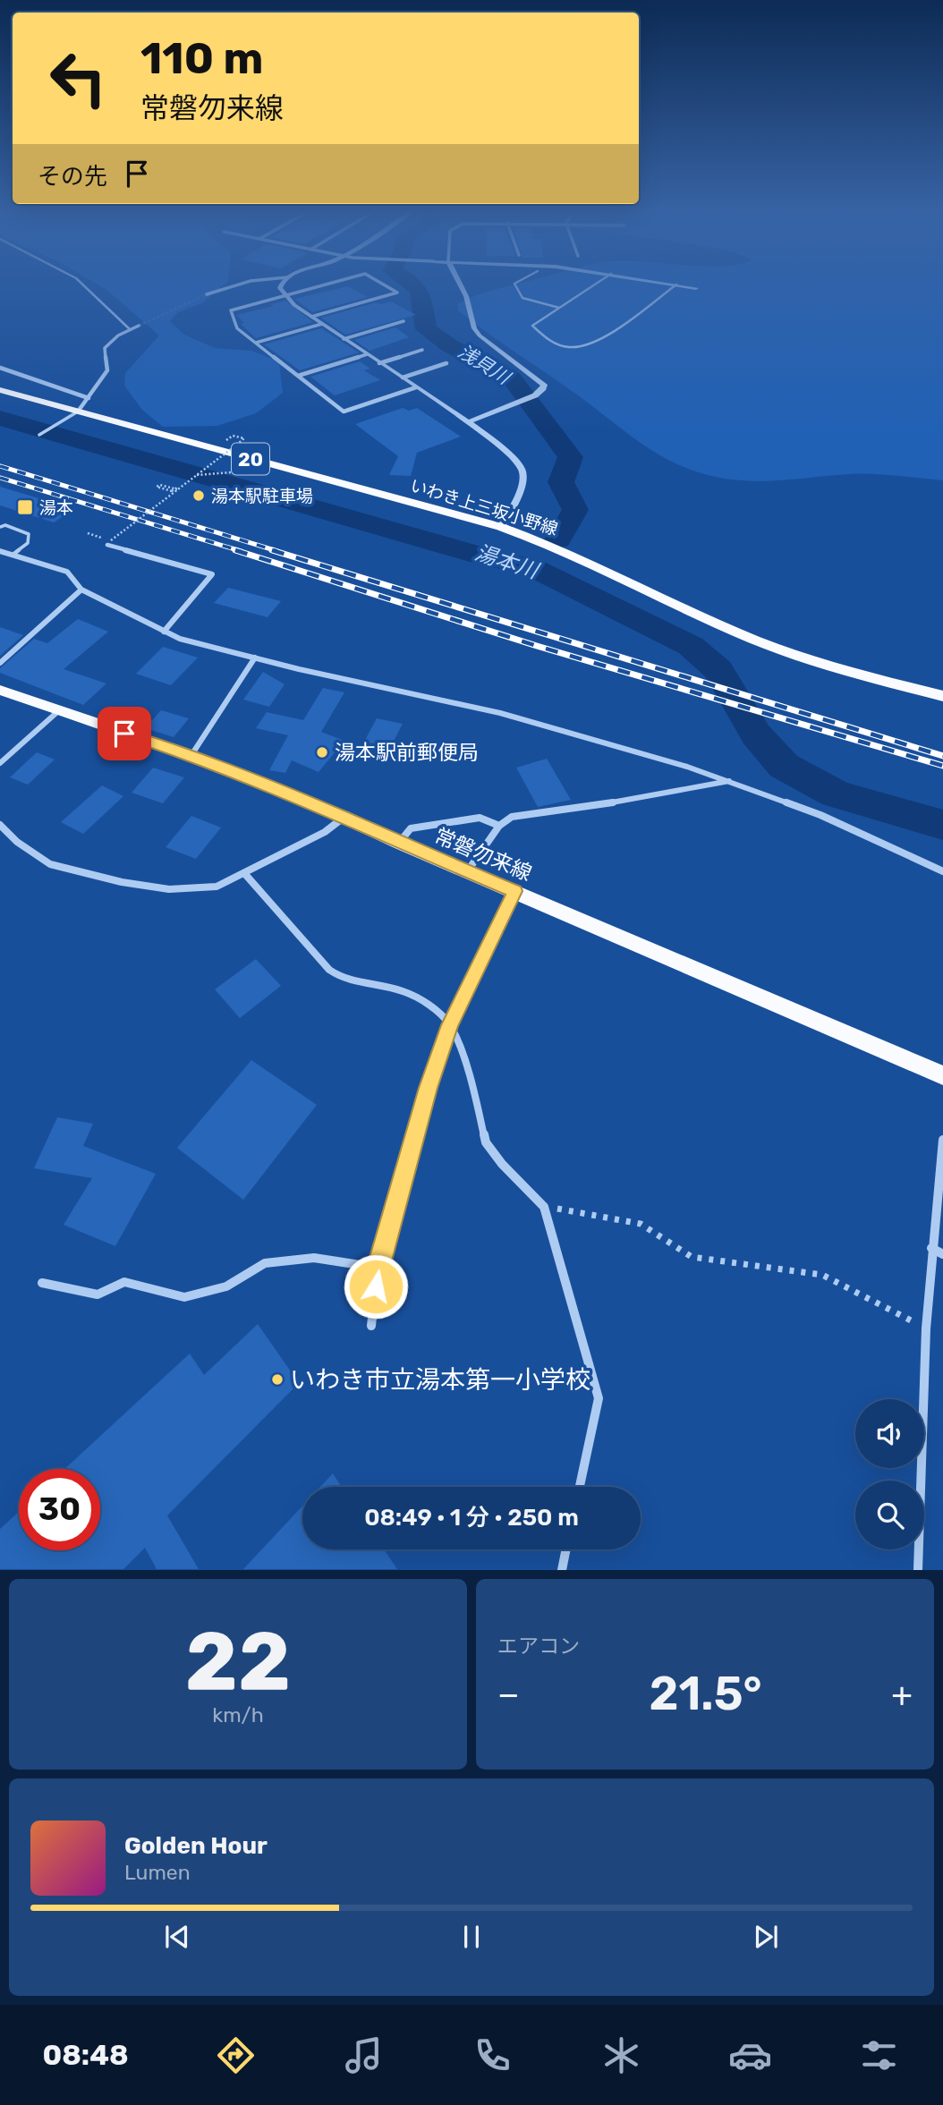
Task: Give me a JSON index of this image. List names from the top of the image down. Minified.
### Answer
{"streets":{"main road":["20","いわき上三坂小野線","常磐勿来線"]},"water":["浅貝川","湯本川"],"places":{"other":["湯本駅駐車場","湯本駅前郵便局","いわき市立湯本第一小学校"],"transit":["湯本"]},"page":{"turn":["110 m","常磐勿来線"],"then":"その先","limit":"30","trip":"08:49 · 1 分 · 250 m","tile":[["22","km/h"],"エアコン"],"heat":["−","21.5°","+"],"song":["Golden Hour","Lumen"],"tabs":"08:48"}}
